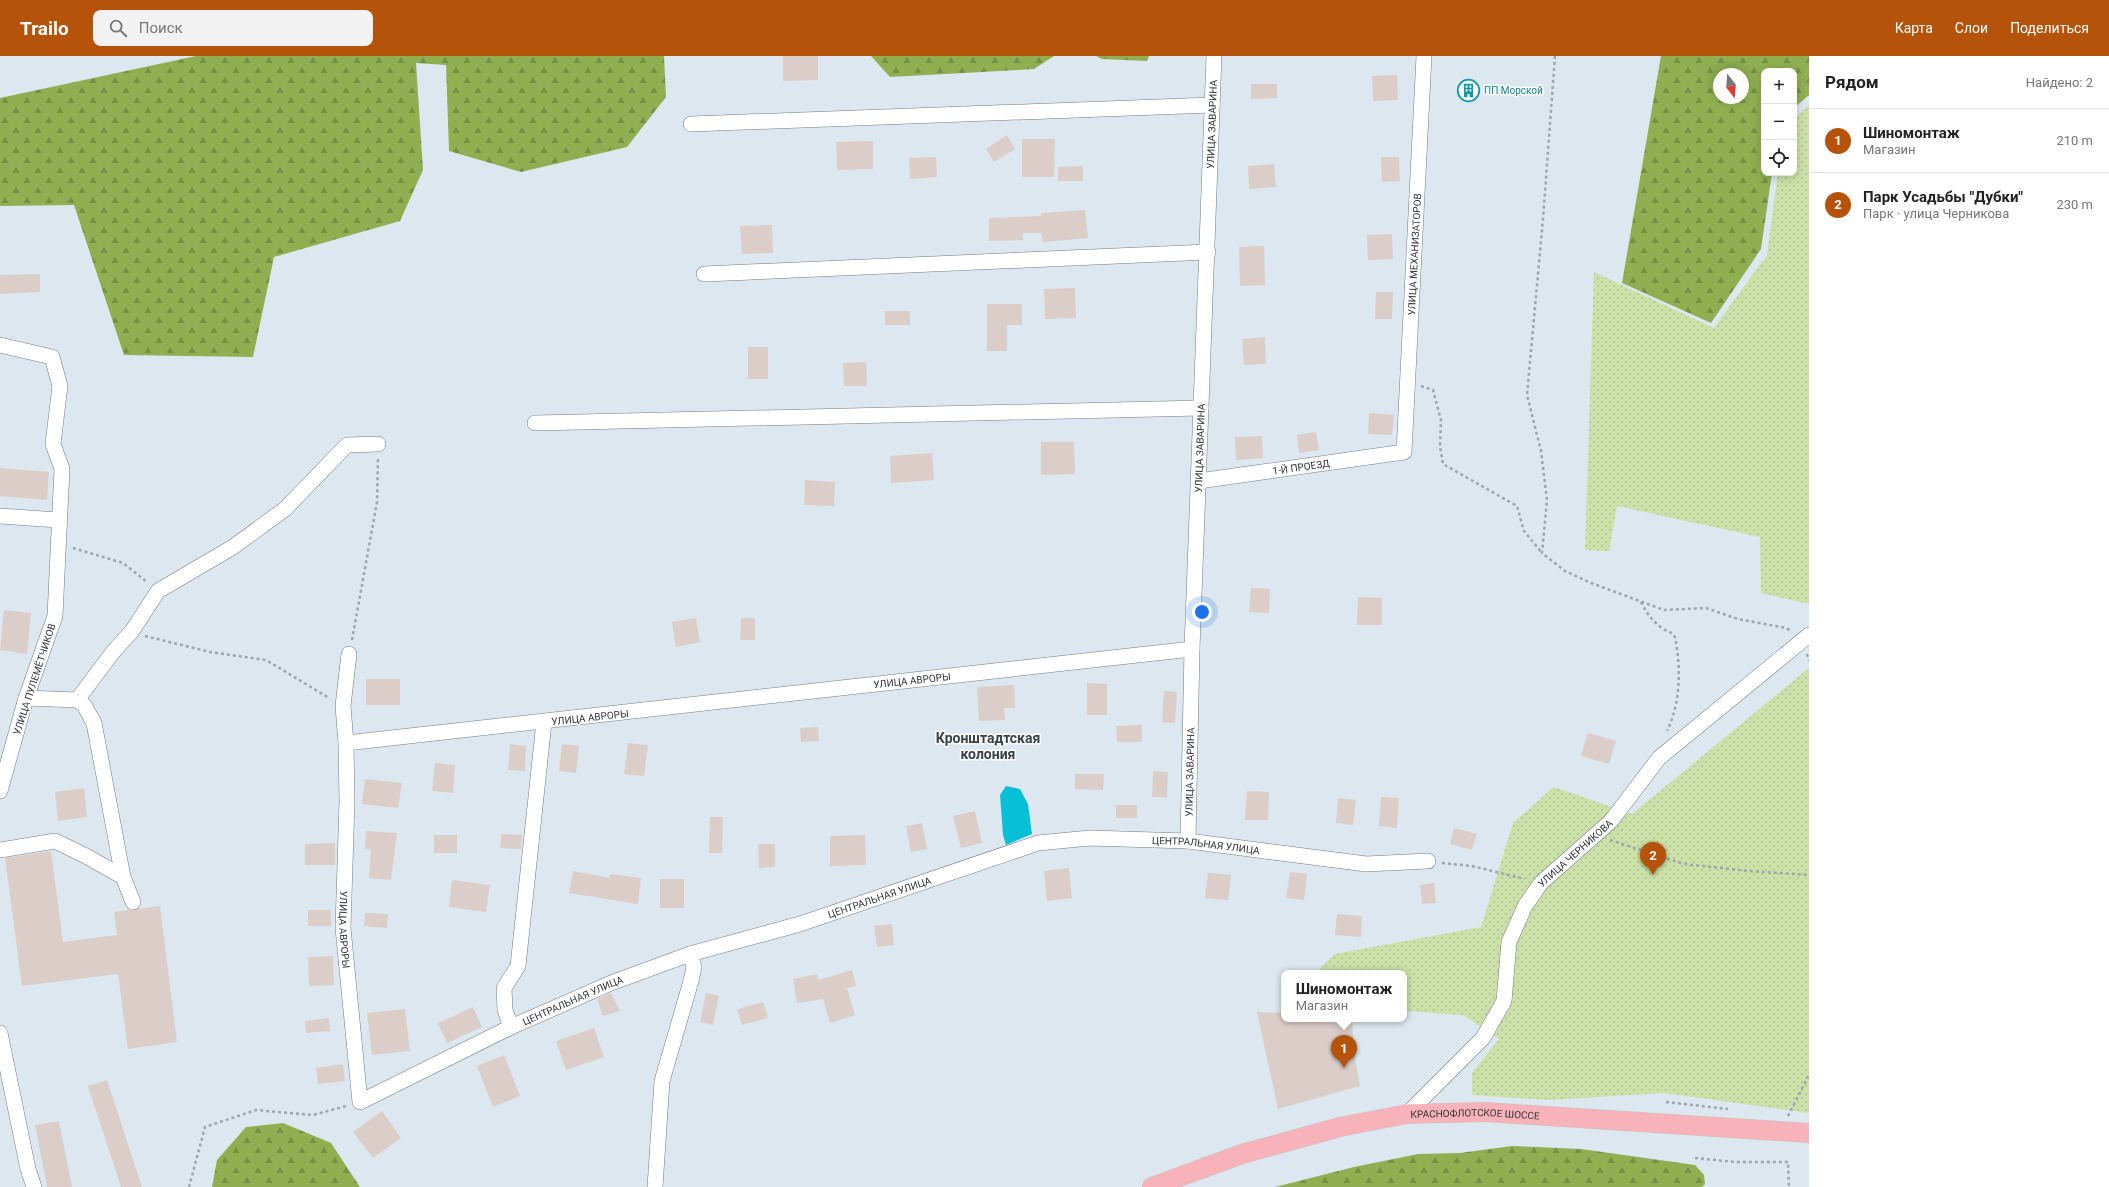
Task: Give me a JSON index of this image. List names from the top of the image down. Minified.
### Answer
{"streets":{"main road":["КРАСНОФЛОТСКОЕ ШОССЕ"],"street":["УЛИЦА ЗАВАРИНА","УЛИЦА МЕХАНИЗАТОРОВ","1-Й ПРОЕЗД","УЛИЦА ПУЛЕМЁТЧИКОВ","УЛИЦА АВРОРЫ","ЦЕНТРАЛЬНАЯ УЛИЦА","УЛИЦА ЧЕРНИКОВА"]},"crossings":[["УЛИЦА ЗАВАРИНА","1-Й ПРОЕЗД"],["УЛИЦА ЗАВАРИНА","УЛИЦА АВРОРЫ"],["УЛИЦА ЗАВАРИНА","ЦЕНТРАЛЬНАЯ УЛИЦА"],["УЛИЦА МЕХАНИЗАТОРОВ","1-Й ПРОЕЗД"],["УЛИЦА АВРОРЫ","ЦЕНТРАЛЬНАЯ УЛИЦА"],["УЛИЦА ЧЕРНИКОВА","КРАСНОФЛОТСКОЕ ШОССЕ"]],"districts":["Кронштадтская колония"],"places":{"building":["ПП Морской"]},"north":"bottom","page":{"header":"Trailo","search":"Поиск","nav":["Карта","Слои","Поделиться"],"heading":["Рядом","Найдено: 2"],"map_buttons":["+","−"],"list":[{"mark":"1","name":"Шиномонтаж","note":"Магазин","value":"210 m"},{"mark":"2","name":"Парк Усадьбы \"Дубки\"","note":"Парк · улица Черникова","value":"230 m"}],"pins":["2","1"],"popup":["Шиномонтаж","Магазин"]}}
